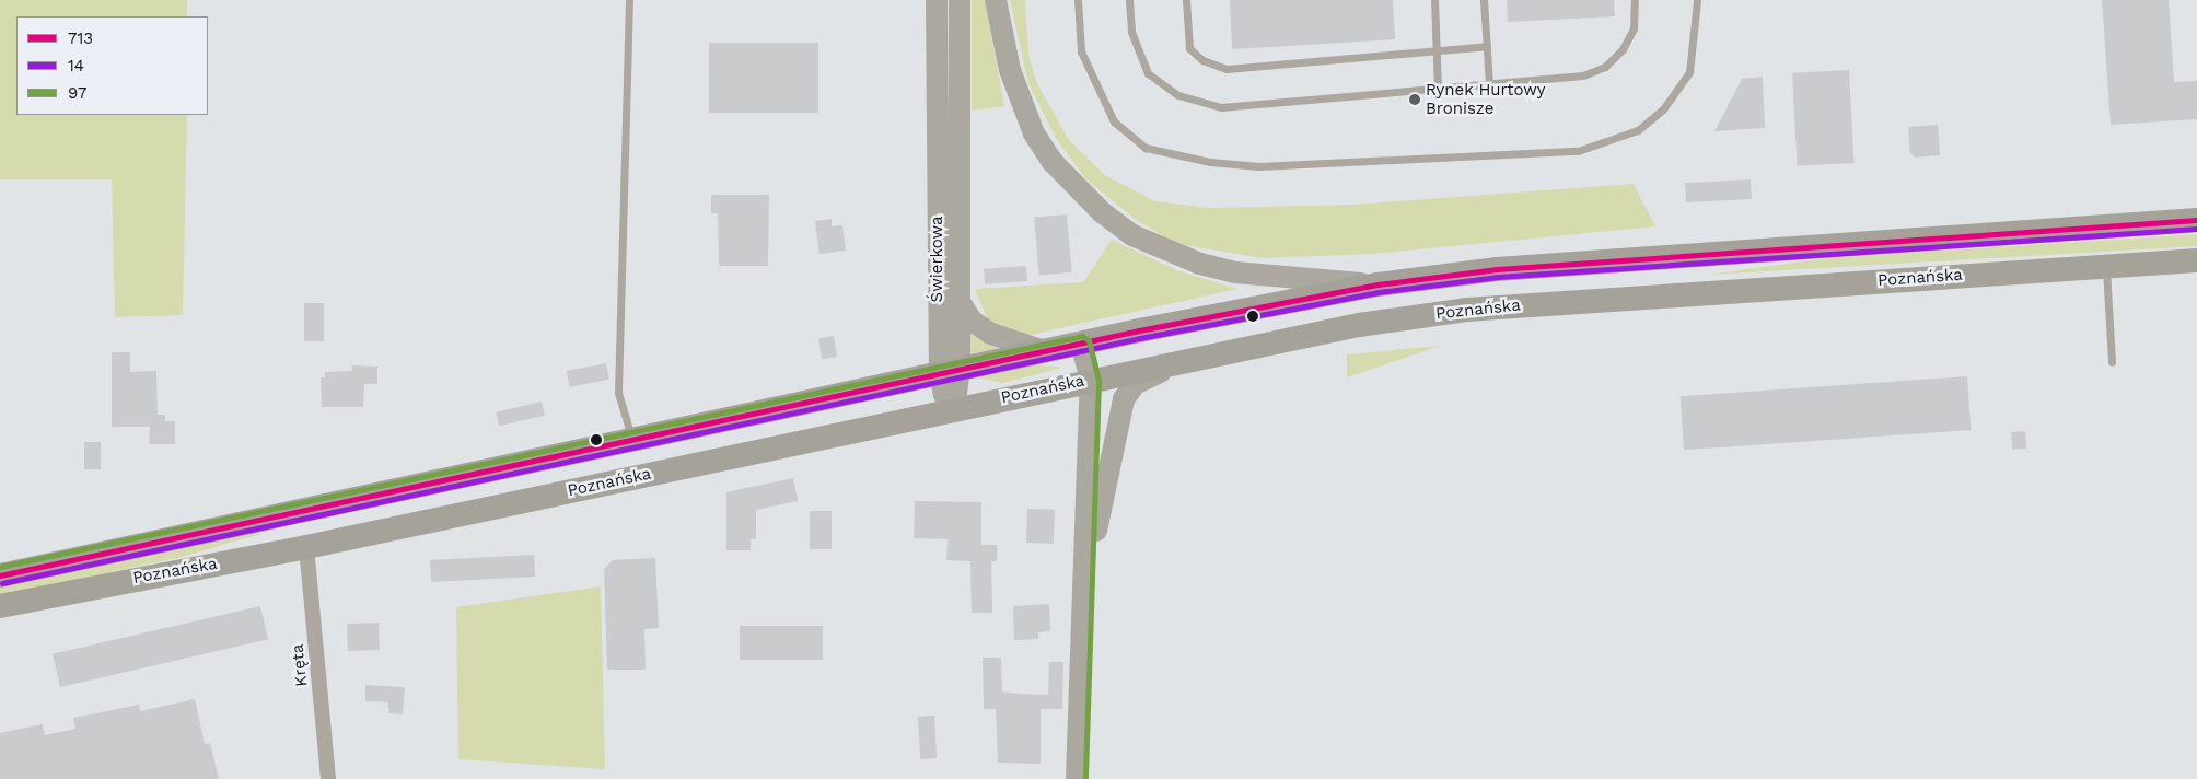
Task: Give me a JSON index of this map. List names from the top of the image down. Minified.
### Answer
{"streets":{"main road":["Poznańska"],"street":["Świerkowa","Kręta"]},"crossings":[["Świerkowa","Poznańska"],["Poznańska","Kręta"]],"places":["Rynek Hurtowy Bronisze"],"lines":["transit line 713","transit line 14","transit line 97"],"legend":["713","14","97"]}
